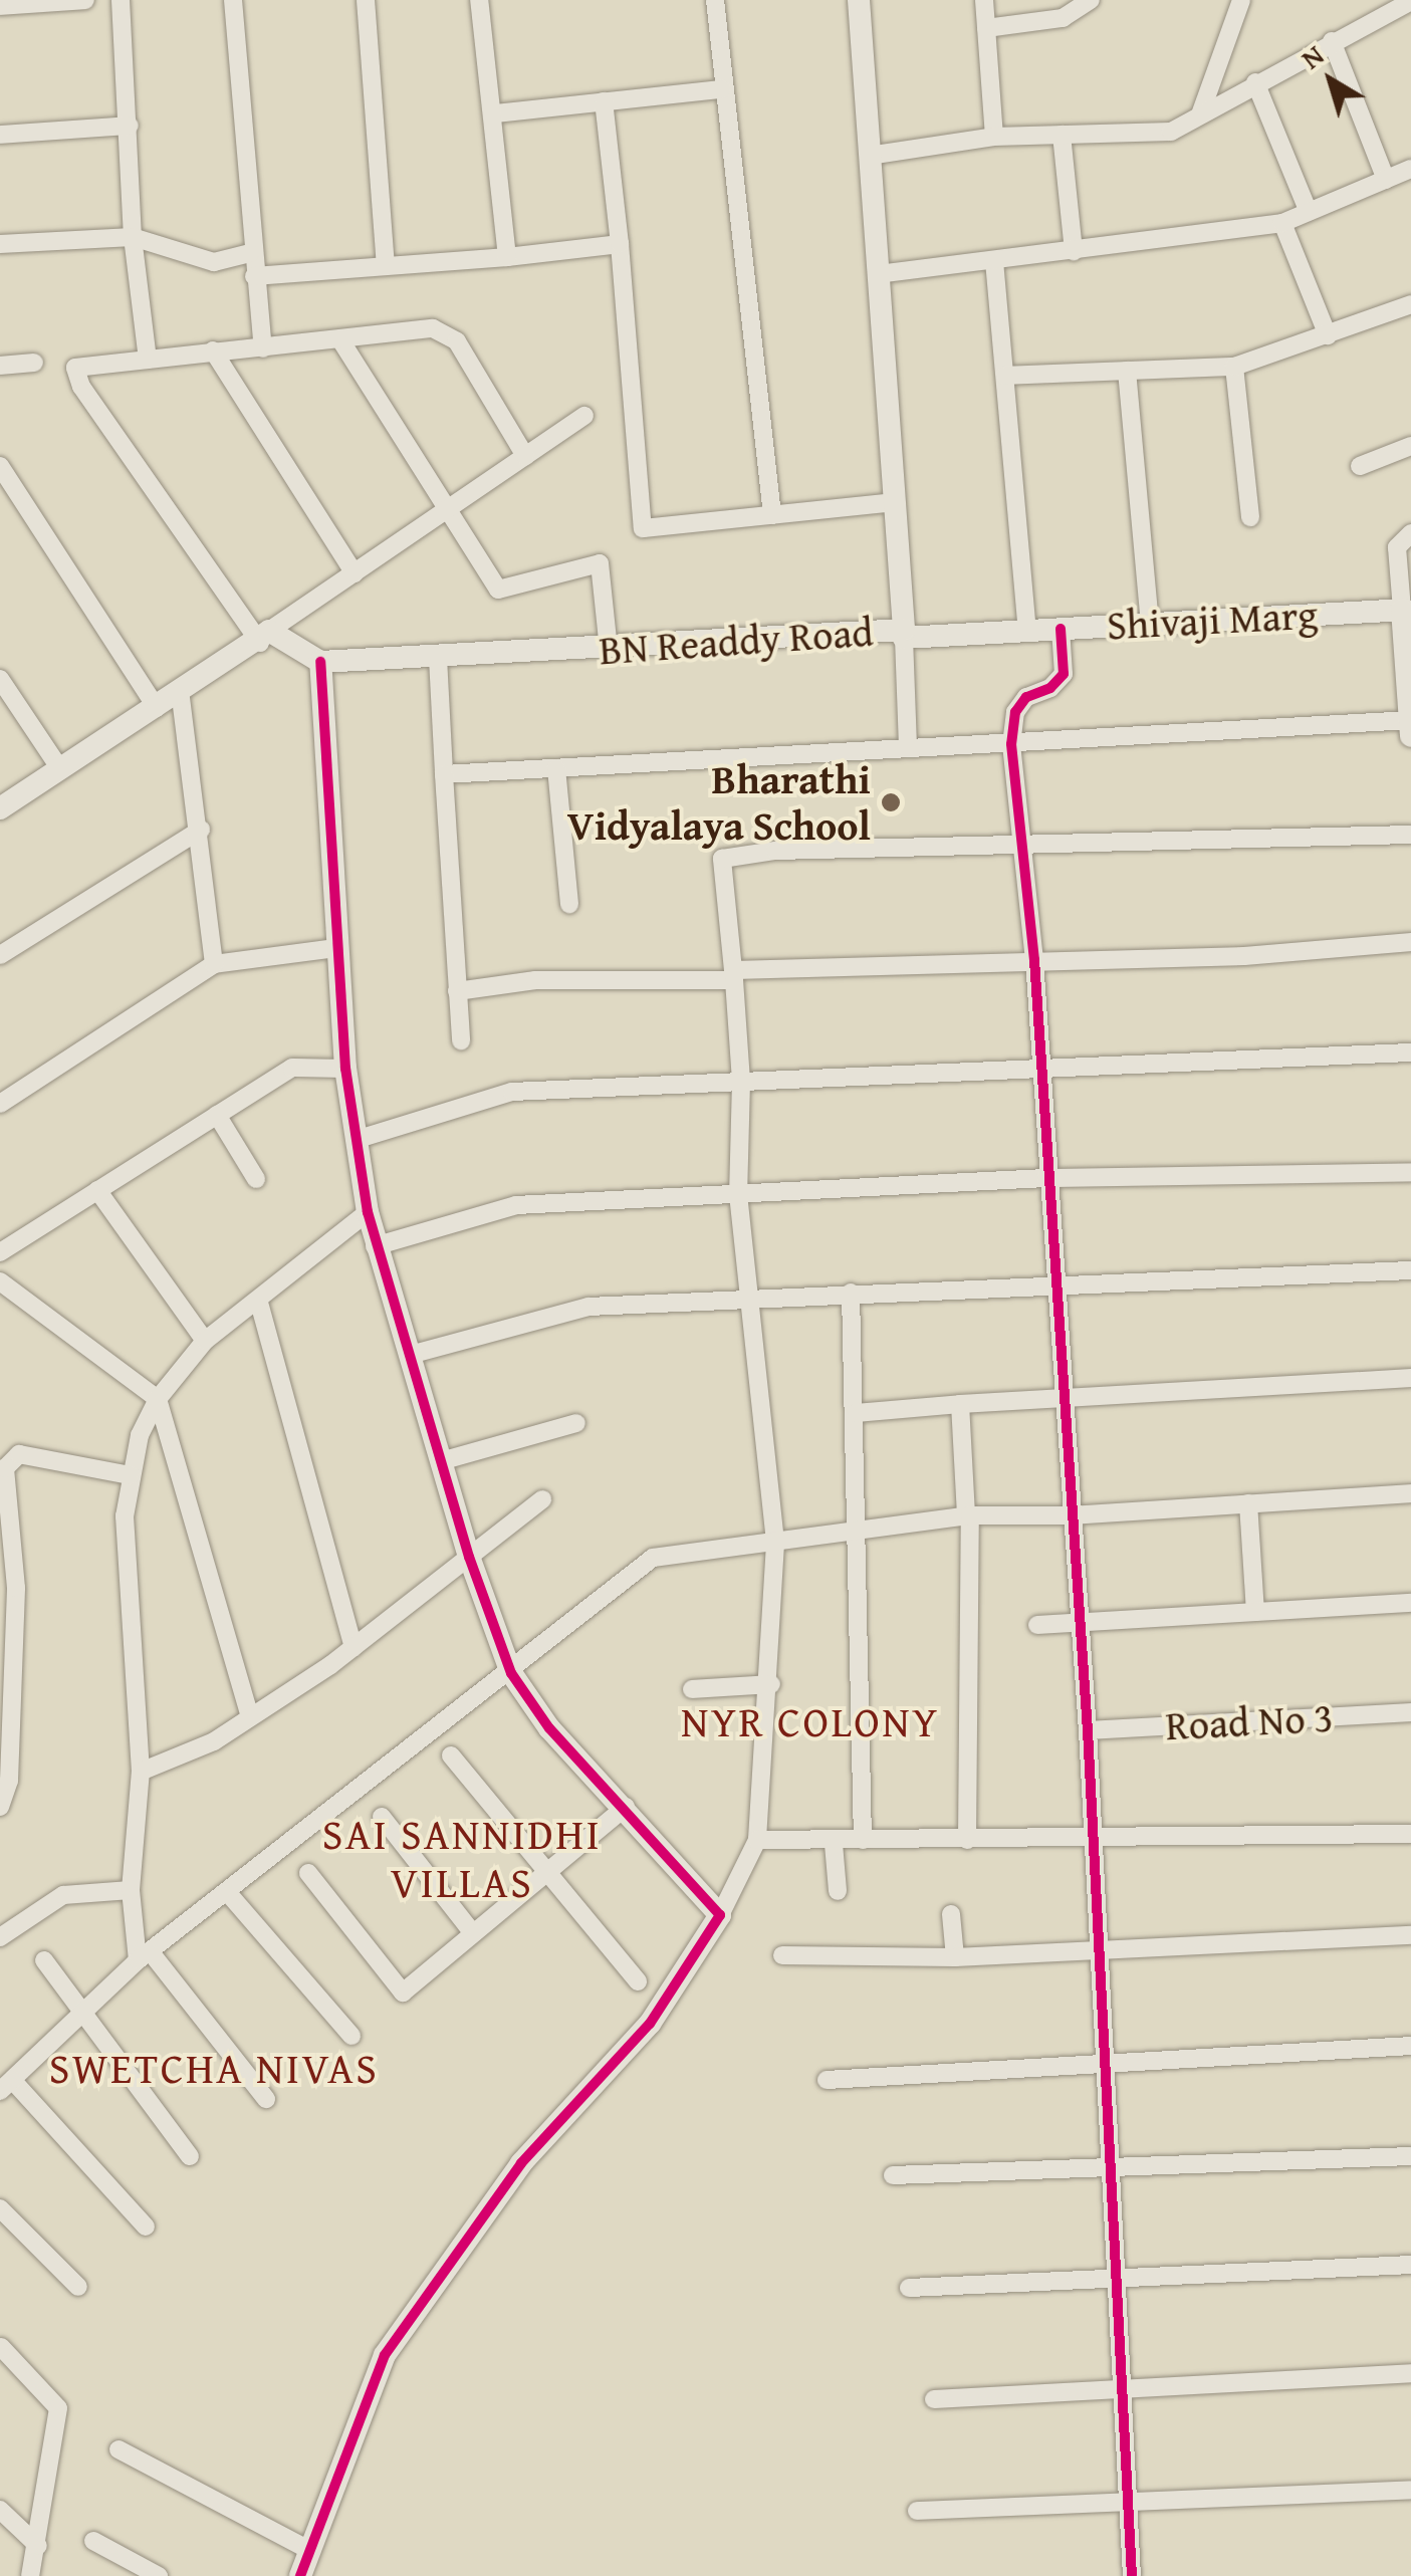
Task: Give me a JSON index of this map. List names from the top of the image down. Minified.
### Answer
{"streets":{"street":["Shivaji Marg","BN Readdy Road","Road No 3"]},"crossings":[["Shivaji Marg","BN Readdy Road"]],"districts":["NYR COLONY","SAI SANNIDHI VILLAS","SWETCHA NIVAS"],"places":["Bharathi Vidyalaya School"],"north":"top left"}
